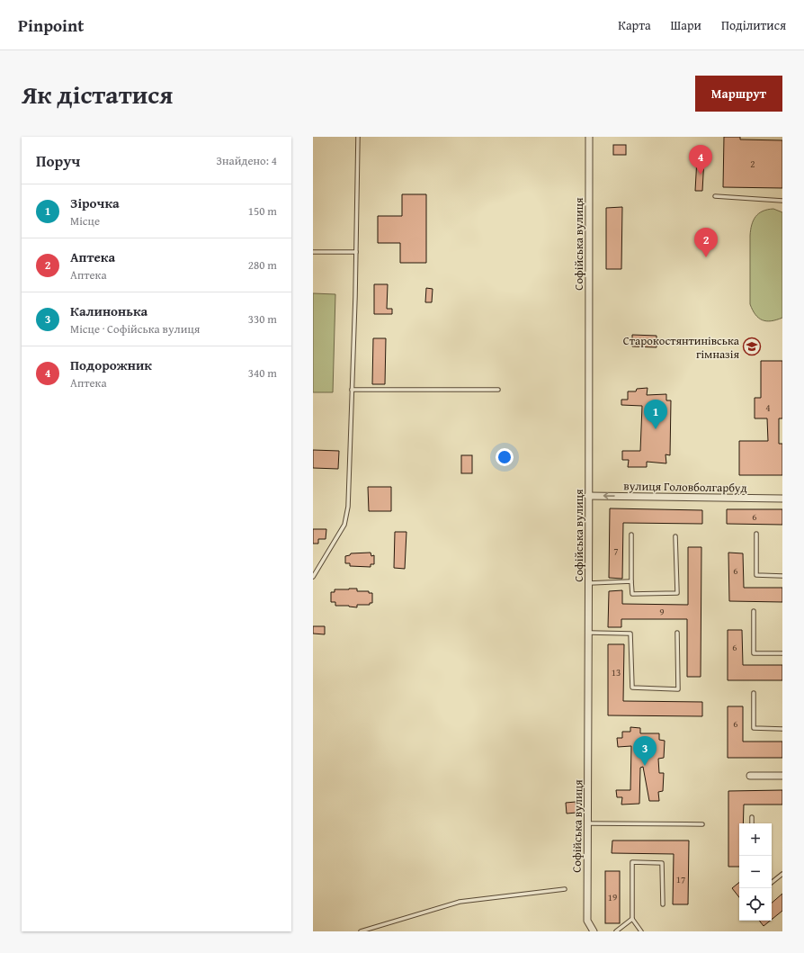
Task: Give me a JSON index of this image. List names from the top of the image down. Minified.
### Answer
{"streets":{"street":["Софійська вулиця","вулиця Головболгарбуд"]},"crossings":[["Софійська вулиця","вулиця Головболгарбуд"]],"one_way":["вулиця Головболгарбуд"],"places":{"school or university":["Старокостянтинівська гімназія"]},"house_numbers":["2","4","6","7","6","9","6","13","6","17","19"],"page":{"header":"Pinpoint","nav":["Карта","Шари","Поділитися"],"title":"Як дістатися","buttons":"Маршрут","heading":["Поруч","Знайдено: 4"],"pins":["4","2","1","3"],"list":[{"mark":"1","name":"Зірочка","note":"Місце","value":"150 m"},{"mark":"2","name":"Аптека","note":"Аптека","value":"280 m"},{"mark":"3","name":"Калинонька","note":"Місце · Софійська вулиця","value":"330 m"},{"mark":"4","name":"Подорожник","note":"Аптека","value":"340 m"}],"map_buttons":["+","−"]}}
